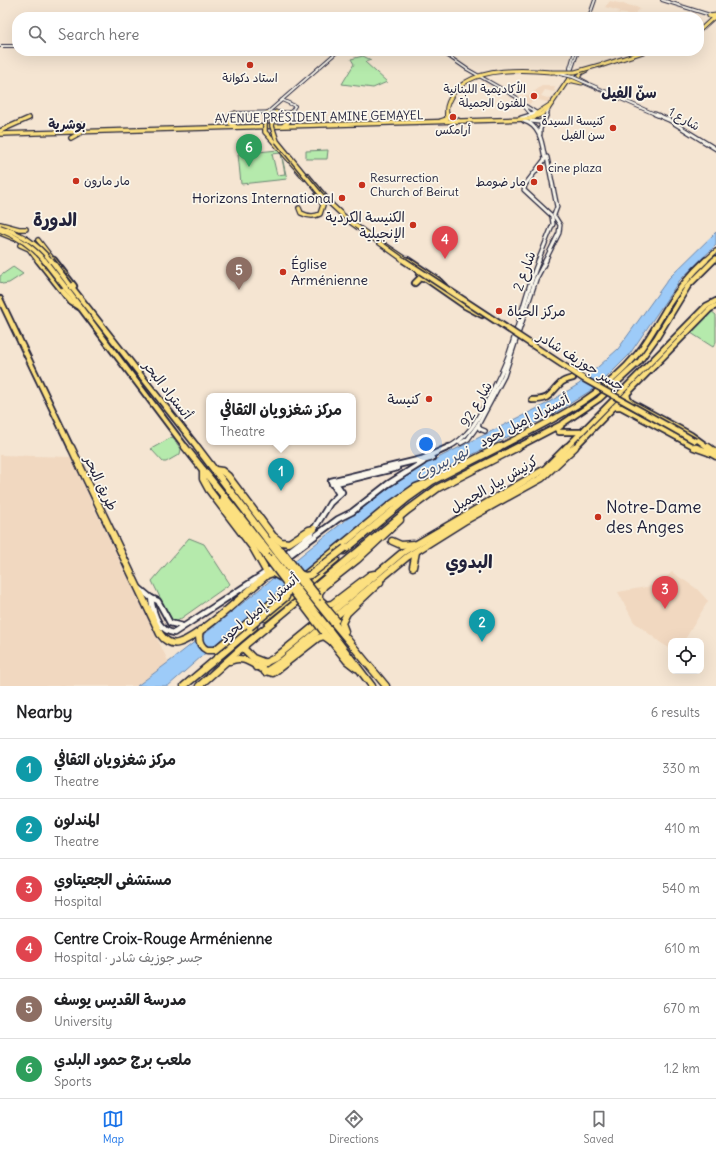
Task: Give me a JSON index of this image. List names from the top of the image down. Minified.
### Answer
{"streets":{"highway":["AVENUE PRÉSIDENT AMINE GEMAYEL","جسر جوزيف شادر","أتستراد البحر","أتستراد إميل لحود","طريق البحر","كرنيش بيار الجميل"],"main road":["شارع 1","شارع 2","شارع 92"]},"crossings":[["شارع 2","شارع 92"]],"districts":["سنّ الفيل","بوشرية","الدورة","البدوي"],"water":["نهر بيروت"],"places":["استاد دكوانة","الأكاديمية اللبنانية للفنون الجميلة","أرامكس","كنيسة السيدة سن الفيل","cine plaza","مار مارون","مار ضومط","Resurrection Church of Beirut","Horizons International","الكنيسة الكردية الإنجيلية","Église Arménienne","مركز الحياة","كنيسة","Notre-Dame des Anges"],"page":{"search":"Search here","pins":["6","4","5","1","3","2"],"popup":["مركز شغزويان الثقافي","Theatre"],"heading":["Nearby","6 results"],"list":[{"mark":"1","name":"مركز شغزويان الثقافي","note":"Theatre","value":"330 m"},{"mark":"2","name":"المندلون","note":"Theatre","value":"410 m"},{"mark":"3","name":"مستشفى الجعيتاوي","note":"Hospital","value":"540 m"},{"mark":"4","name":"Centre Croix-Rouge Arménienne","note":"Hospital · جسر جوزيف شادر","value":"610 m"},{"mark":"5","name":"مدرسة القديس يوسف","note":"University","value":"670 m"},{"mark":"6","name":"ملعب برج حمود البلدي","note":"Sports","value":"1.2 km"}],"nav":["Map","Directions","Saved"]}}
